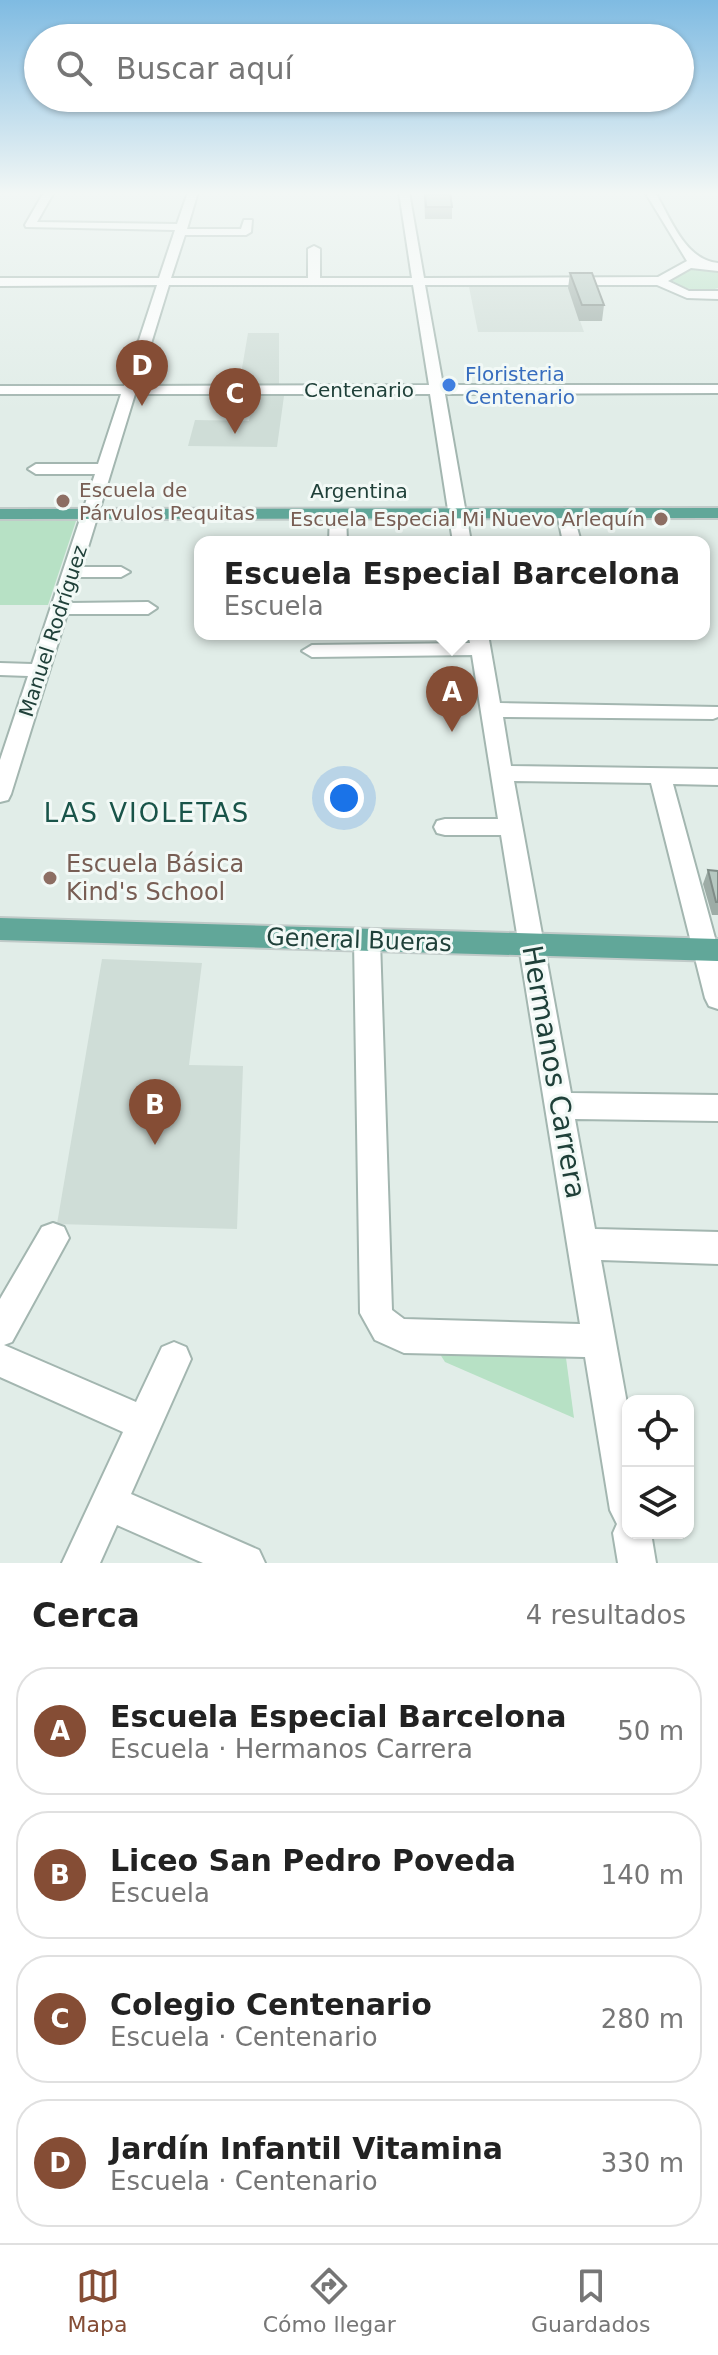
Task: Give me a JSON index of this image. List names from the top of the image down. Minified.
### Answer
{"streets":{"main road":["Argentina","General Bueras"],"street":["Centenario","Manuel Rodríguez","Hermanos Carrera"]},"crossings":[["Centenario","Manuel Rodríguez"],["Argentina","Manuel Rodríguez"],["General Bueras","Hermanos Carrera"]],"districts":["LAS VIOLETAS"],"places":["Floristeria Centenario","Escuela de Párvulos Pequitas","Escuela Especial Mi Nuevo Arlequín","Escuela Básica Kind's School"],"page":{"search":"Buscar aquí","pins":["D","C","A","B"],"popup":["Escuela Especial Barcelona","Escuela"],"heading":["Cerca","4 resultados"],"list":[{"mark":"A","name":"Escuela Especial Barcelona","note":"Escuela · Hermanos Carrera","value":"50 m"},{"mark":"B","name":"Liceo San Pedro Poveda","note":"Escuela","value":"140 m"},{"mark":"C","name":"Colegio Centenario","note":"Escuela · Centenario","value":"280 m"},{"mark":"D","name":"Jardín Infantil Vitamina","note":"Escuela · Centenario","value":"330 m"}],"nav":["Mapa","Cómo llegar","Guardados"]}}
